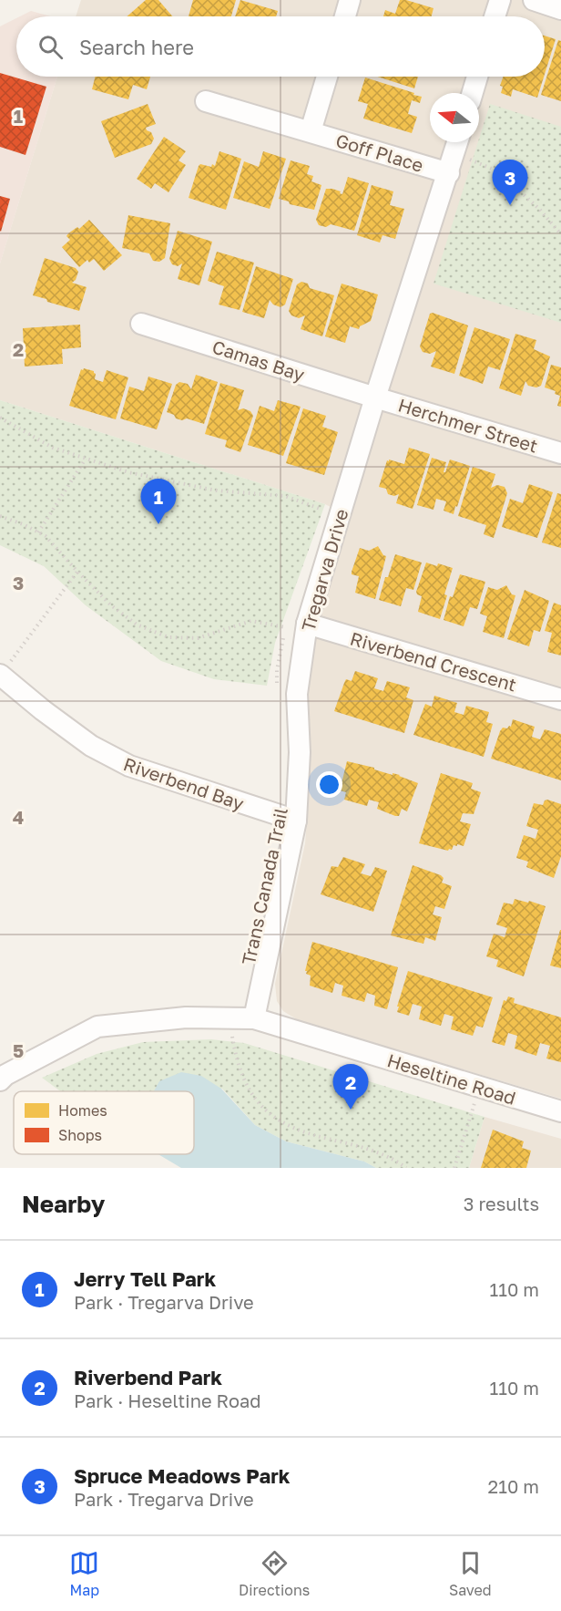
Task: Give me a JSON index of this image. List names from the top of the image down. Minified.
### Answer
{"streets":{"street":["Goff Place","Camas Bay","Herchmer Street","Tregarva Drive","Riverbend Crescent","Riverbend Bay","Heseltine Road"]},"crossings":[["Goff Place","Tregarva Drive"],["Camas Bay","Herchmer Street"],["Camas Bay","Tregarva Drive"],["Herchmer Street","Tregarva Drive"],["Tregarva Drive","Riverbend Crescent"],["Tregarva Drive","Riverbend Bay"],["Tregarva Drive","Heseltine Road"]],"legend":["Homes","Shops"],"north":"left","page":{"search":"Search here","pins":["3","1","2"],"heading":["Nearby","3 results"],"list":[{"mark":"1","name":"Jerry Tell Park","note":"Park · Tregarva Drive","value":"110 m"},{"mark":"2","name":"Riverbend Park","note":"Park · Heseltine Road","value":"110 m"},{"mark":"3","name":"Spruce Meadows Park","note":"Park · Tregarva Drive","value":"210 m"}],"nav":["Map","Directions","Saved"]},"grid":{"rows":["1","2","3","4","5"]}}
